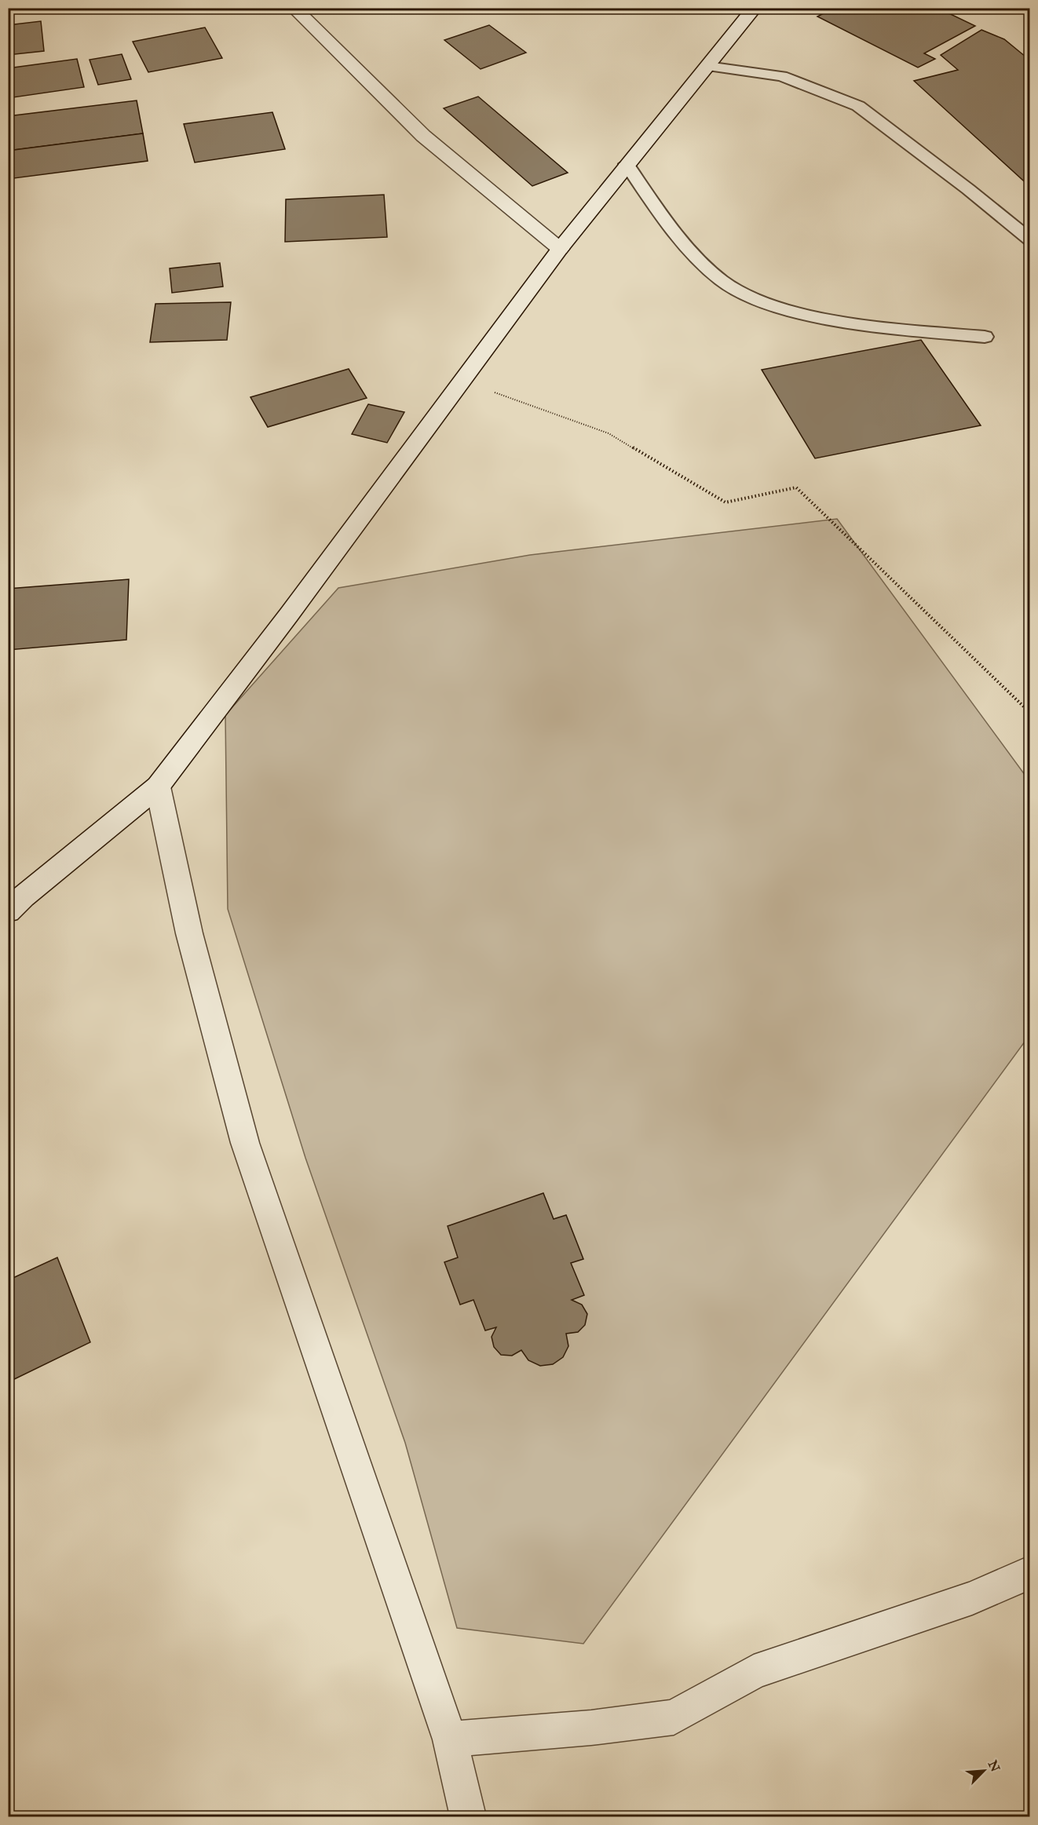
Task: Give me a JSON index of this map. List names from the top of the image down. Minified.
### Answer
{"north":"top right"}
